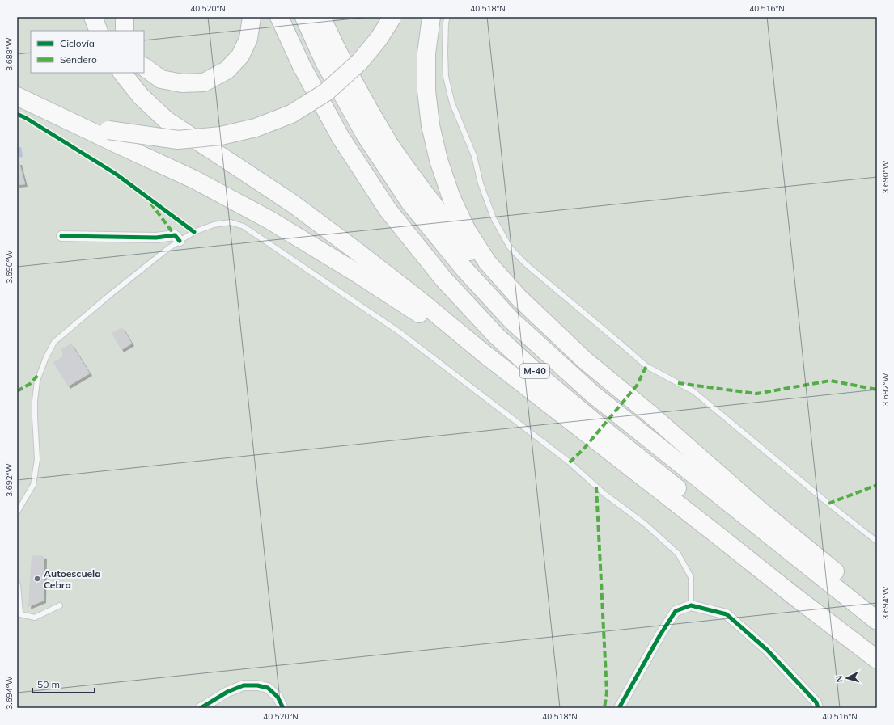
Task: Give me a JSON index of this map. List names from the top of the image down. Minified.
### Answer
{"streets":{"highway":["M-40"]},"places":["Autoescuela Cebra"],"legend":["Ciclovía","Sendero"],"scale_bar":"50 m","north":"left","coordinates":["40.520°N","40.518°N","40.516°N","3.688°W","3.690°W","3.692°W","3.694°W"]}
